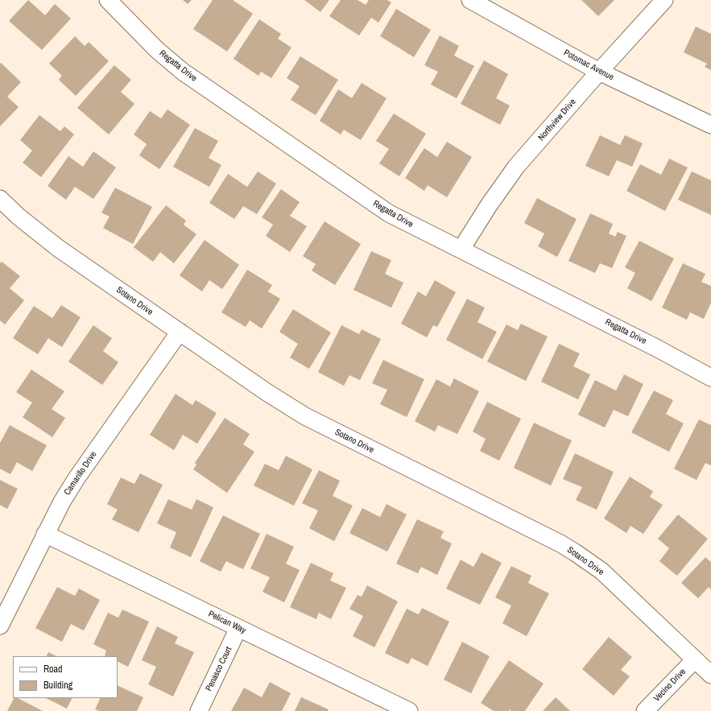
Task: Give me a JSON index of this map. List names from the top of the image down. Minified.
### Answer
{"streets":{"street":["Potomac Avenue","Regatta Drive","Northview Drive","Sotano Drive","Camarillo Drive","Pelican Way","Penasco Court","Vecino Drive"]},"crossings":[["Potomac Avenue","Northview Drive"],["Regatta Drive","Northview Drive"],["Sotano Drive","Camarillo Drive"],["Sotano Drive","Vecino Drive"],["Camarillo Drive","Pelican Way"],["Pelican Way","Penasco Court"]],"legend":["Road","Building"]}
